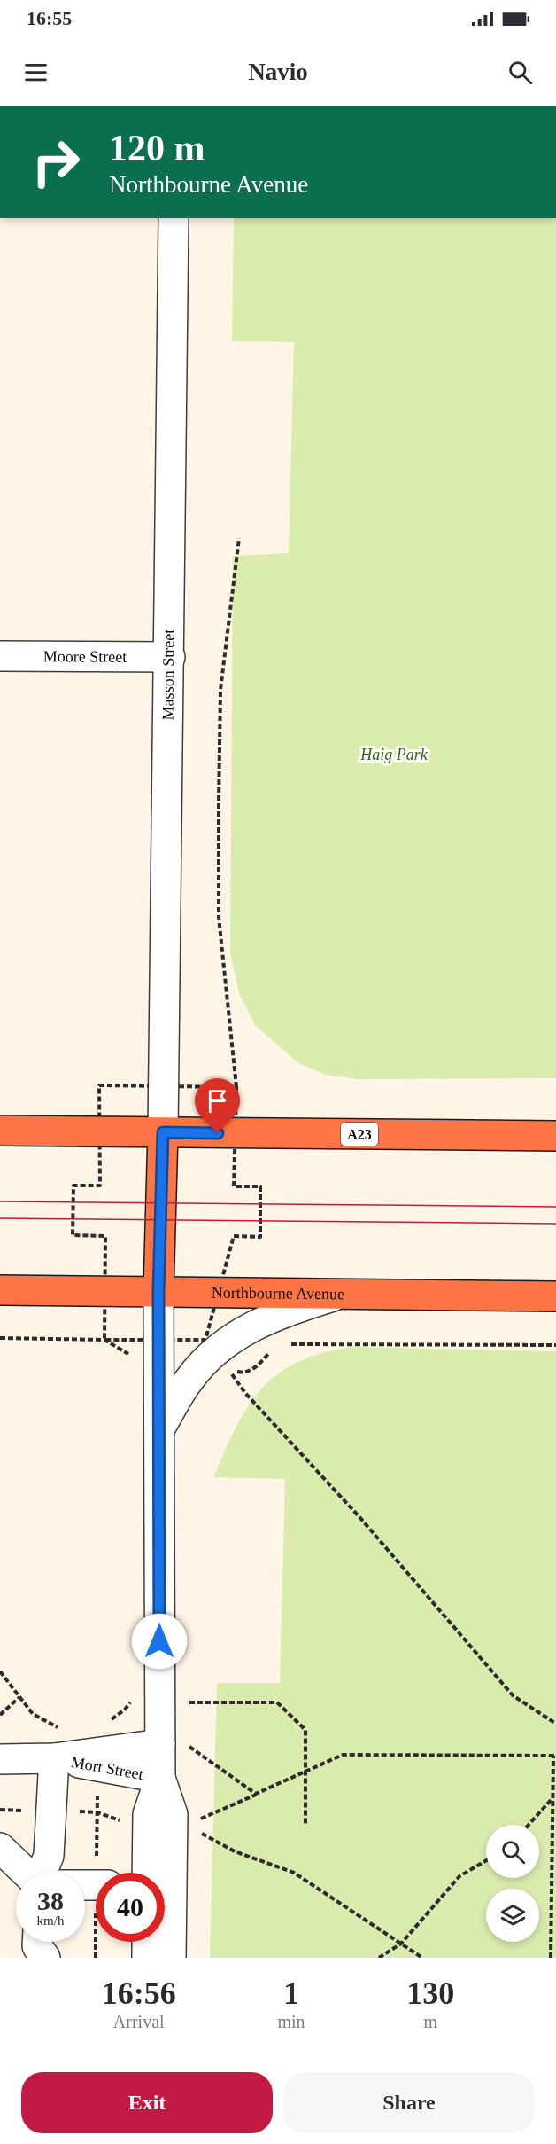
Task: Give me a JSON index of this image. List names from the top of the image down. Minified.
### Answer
{"streets":{"highway":["A23","Northbourne Avenue"],"street":["Moore Street","Masson Street","Mort Street"]},"crossings":[["Moore Street","Masson Street"],["Masson Street","A23"]],"parks":["Haig Park"],"page":{"status":"16:55","header":"Navio","turn":["120 m","Northbourne Avenue"],"speed":"38 km/h","limit":"40","eta":["16:56","Arrival","1","min","130","m"],"buttons":["Exit","Share"]}}
